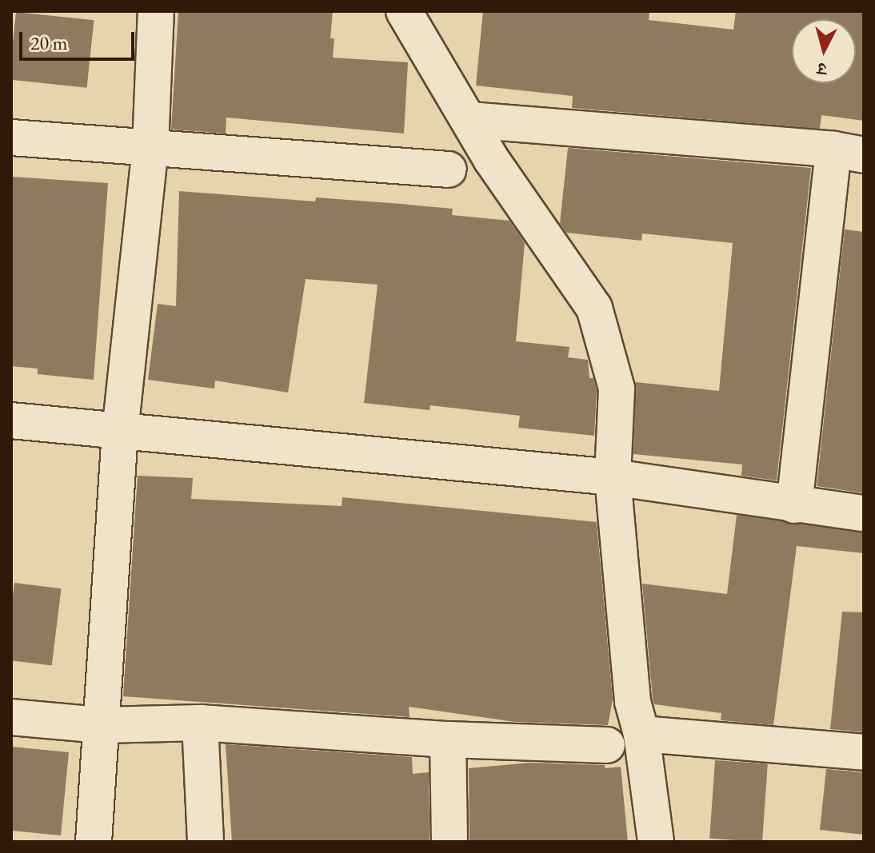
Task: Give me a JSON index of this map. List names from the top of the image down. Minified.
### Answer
{"scale_bar":"20 m","north":"bottom"}
